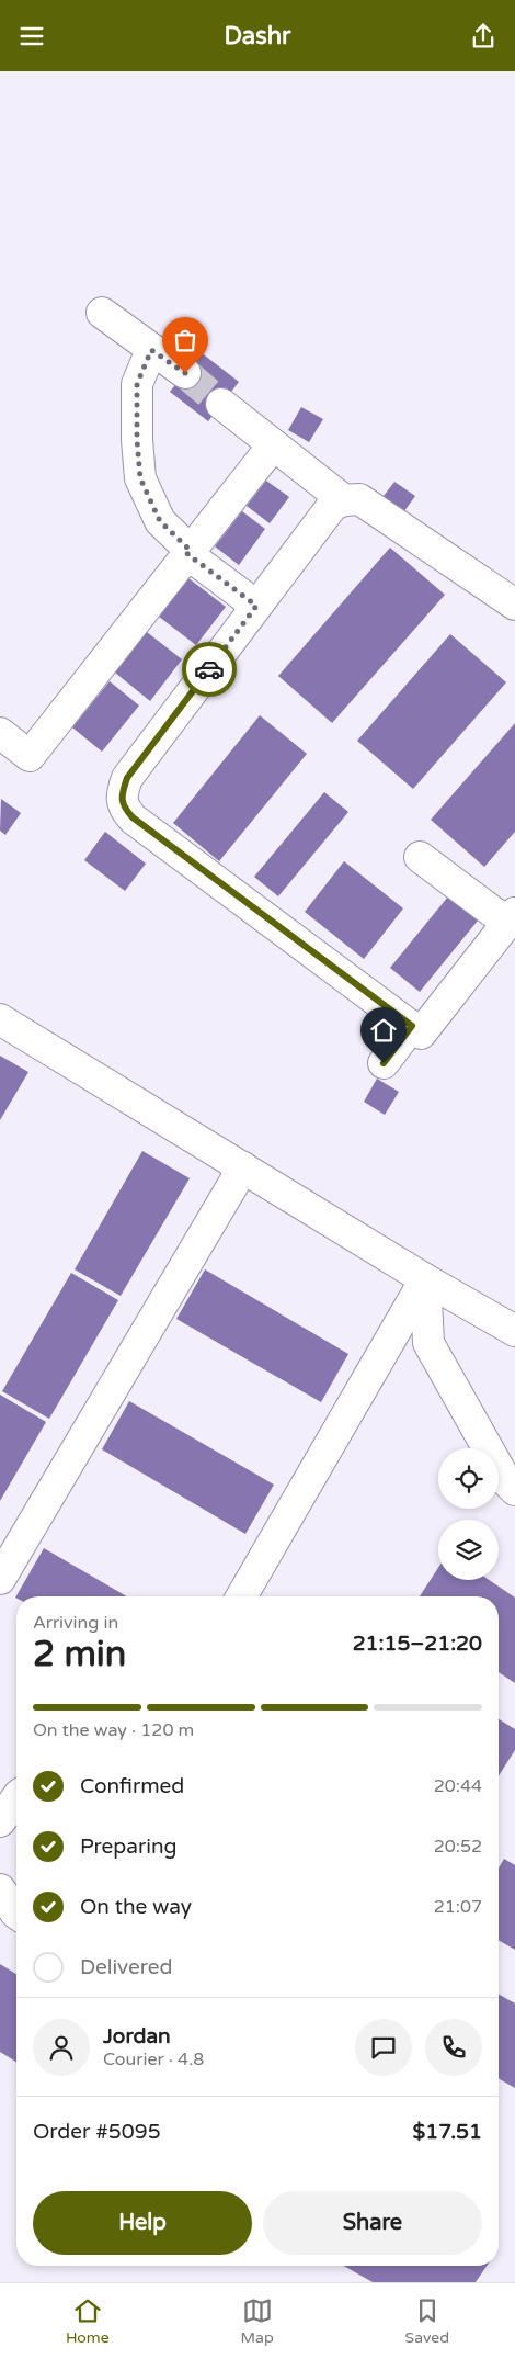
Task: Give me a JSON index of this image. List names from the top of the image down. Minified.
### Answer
{"page":{"header":"Dashr","heading":["2 min","Arriving in","21:15–21:20"],"panel":["Jordan","Courier · 4.8","Order #5095","$17.51"],"bar":"On the way · 120 m","list":[["Confirmed","20:44"],["Preparing","20:52"],["On the way","21:07"],"Delivered"],"buttons":["Help","Share"],"tabs":["Home","Map","Saved"]}}
